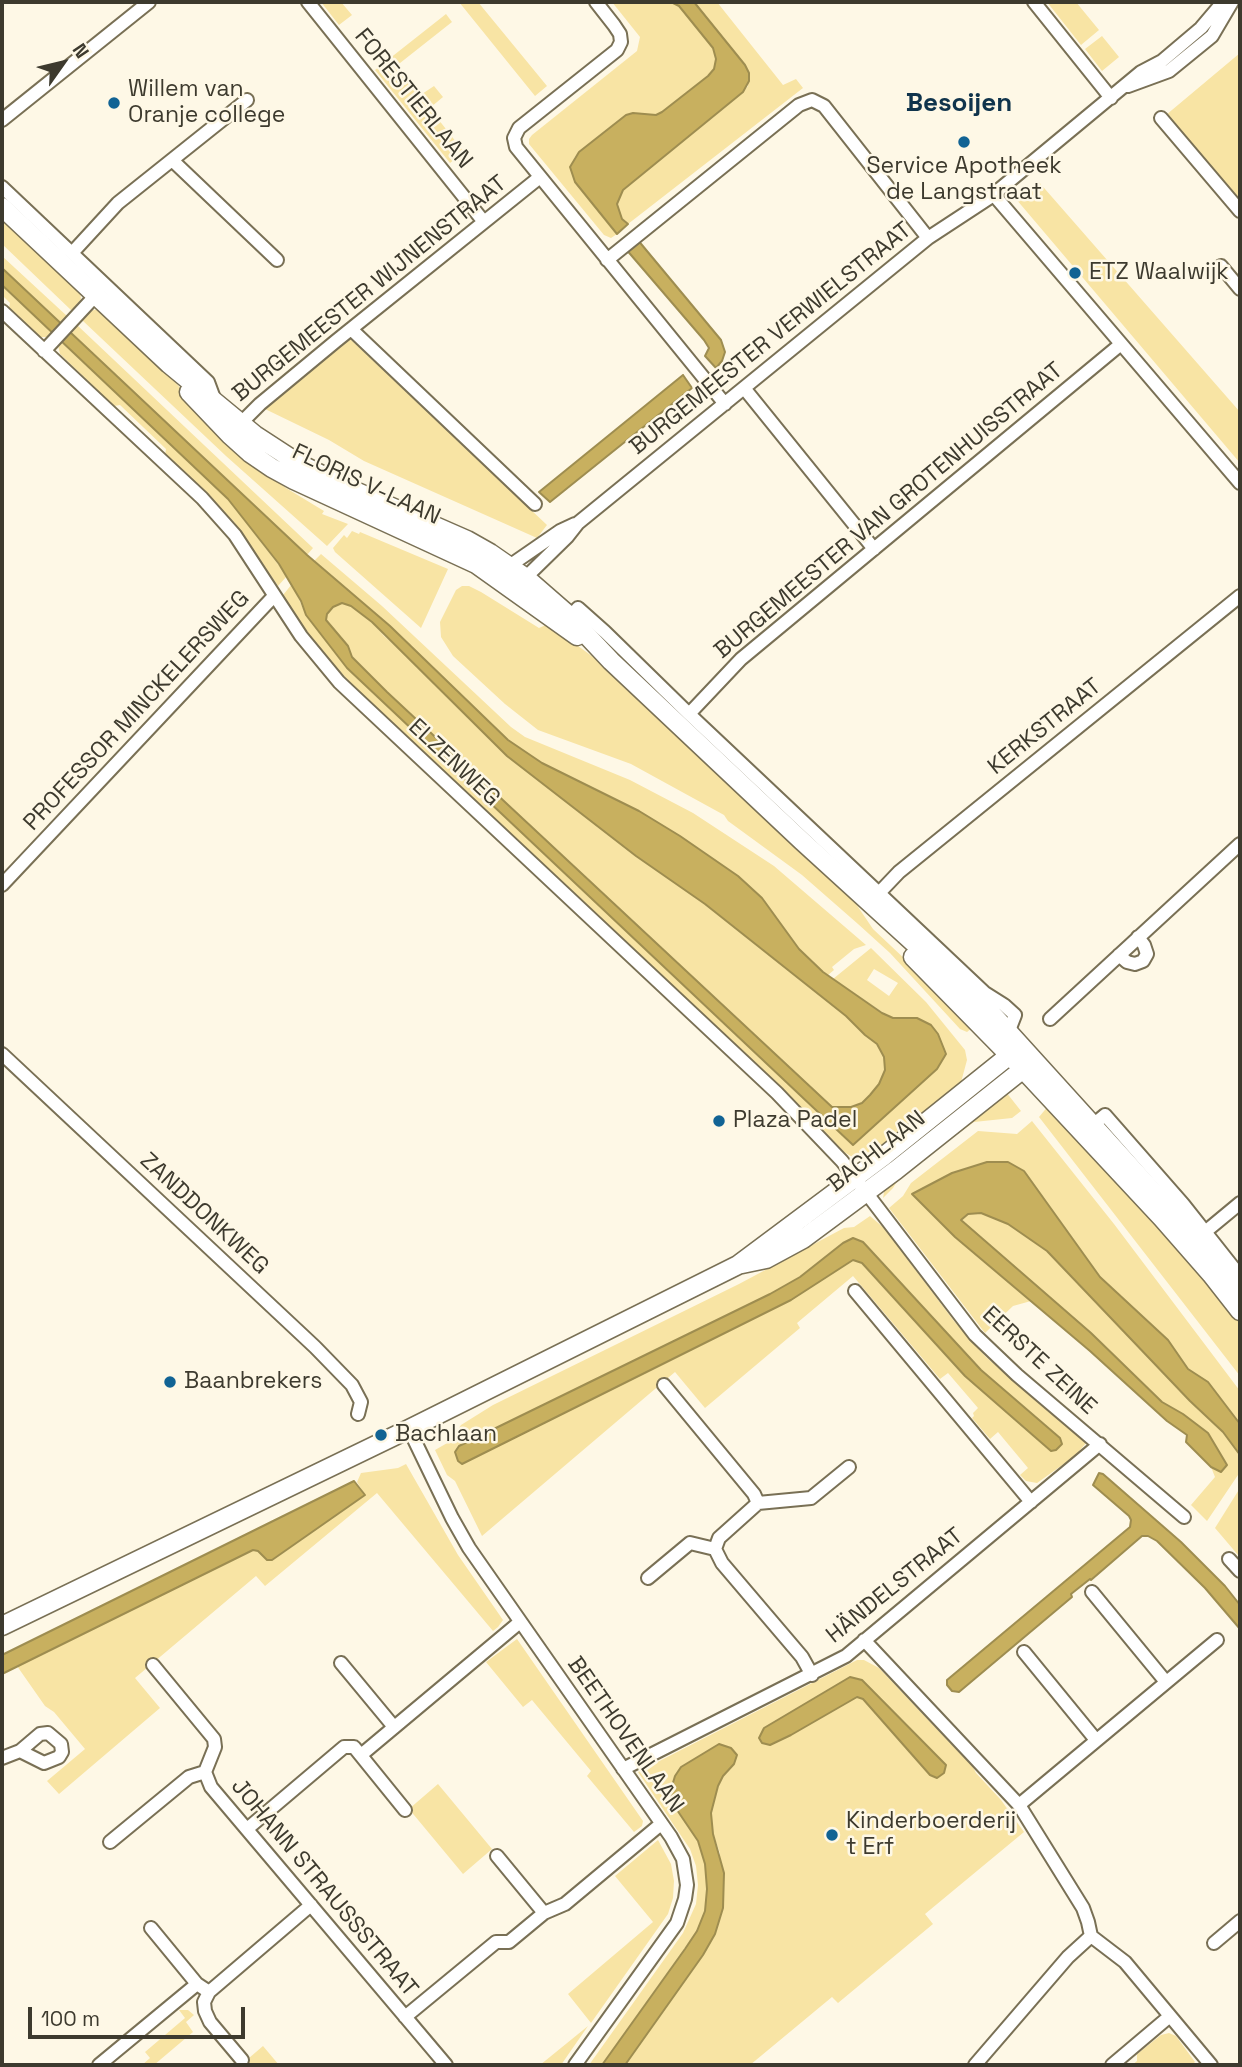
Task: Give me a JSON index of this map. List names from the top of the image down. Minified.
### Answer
{"streets":{"main road":["FLORIS V-LAAN","BACHLAAN"],"street":["FORESTIERLAAN","BURGEMEESTER WIJNENSTRAAT","BURGEMEESTER VERWIELSTRAAT","BURGEMEESTER VAN GROTENHUISSTRAAT","PROFESSOR MINCKELERSWEG","KERKSTRAAT","ELZENWEG","ZANDDONKWEG","EERSTE ZEINE","HÄNDELSTRAAT","BEETHOVENLAAN","JOHANN STRAUSSSTRAAT"]},"crossings":[["FORESTIERLAAN","BURGEMEESTER WIJNENSTRAAT"],["BURGEMEESTER WIJNENSTRAAT","FLORIS V-LAAN"],["BURGEMEESTER VERWIELSTRAAT","FLORIS V-LAAN"],["FLORIS V-LAAN","BURGEMEESTER VAN GROTENHUISSTRAAT"],["FLORIS V-LAAN","KERKSTRAAT"],["FLORIS V-LAAN","BACHLAAN"],["PROFESSOR MINCKELERSWEG","ELZENWEG"],["ELZENWEG","BACHLAAN"],["ELZENWEG","EERSTE ZEINE"],["BACHLAAN","EERSTE ZEINE"],["BACHLAAN","BEETHOVENLAAN"],["EERSTE ZEINE","HÄNDELSTRAAT"],["HÄNDELSTRAAT","BEETHOVENLAAN"]],"districts":["Besoijen"],"places":["Willem van Oranje college","Service Apotheek de Langstraat","ETZ Waalwijk","Plaza Padel","Baanbrekers","Bachlaan","Kinderboerderij t Erf"],"scale_bar":"100 m","north":"top right"}
